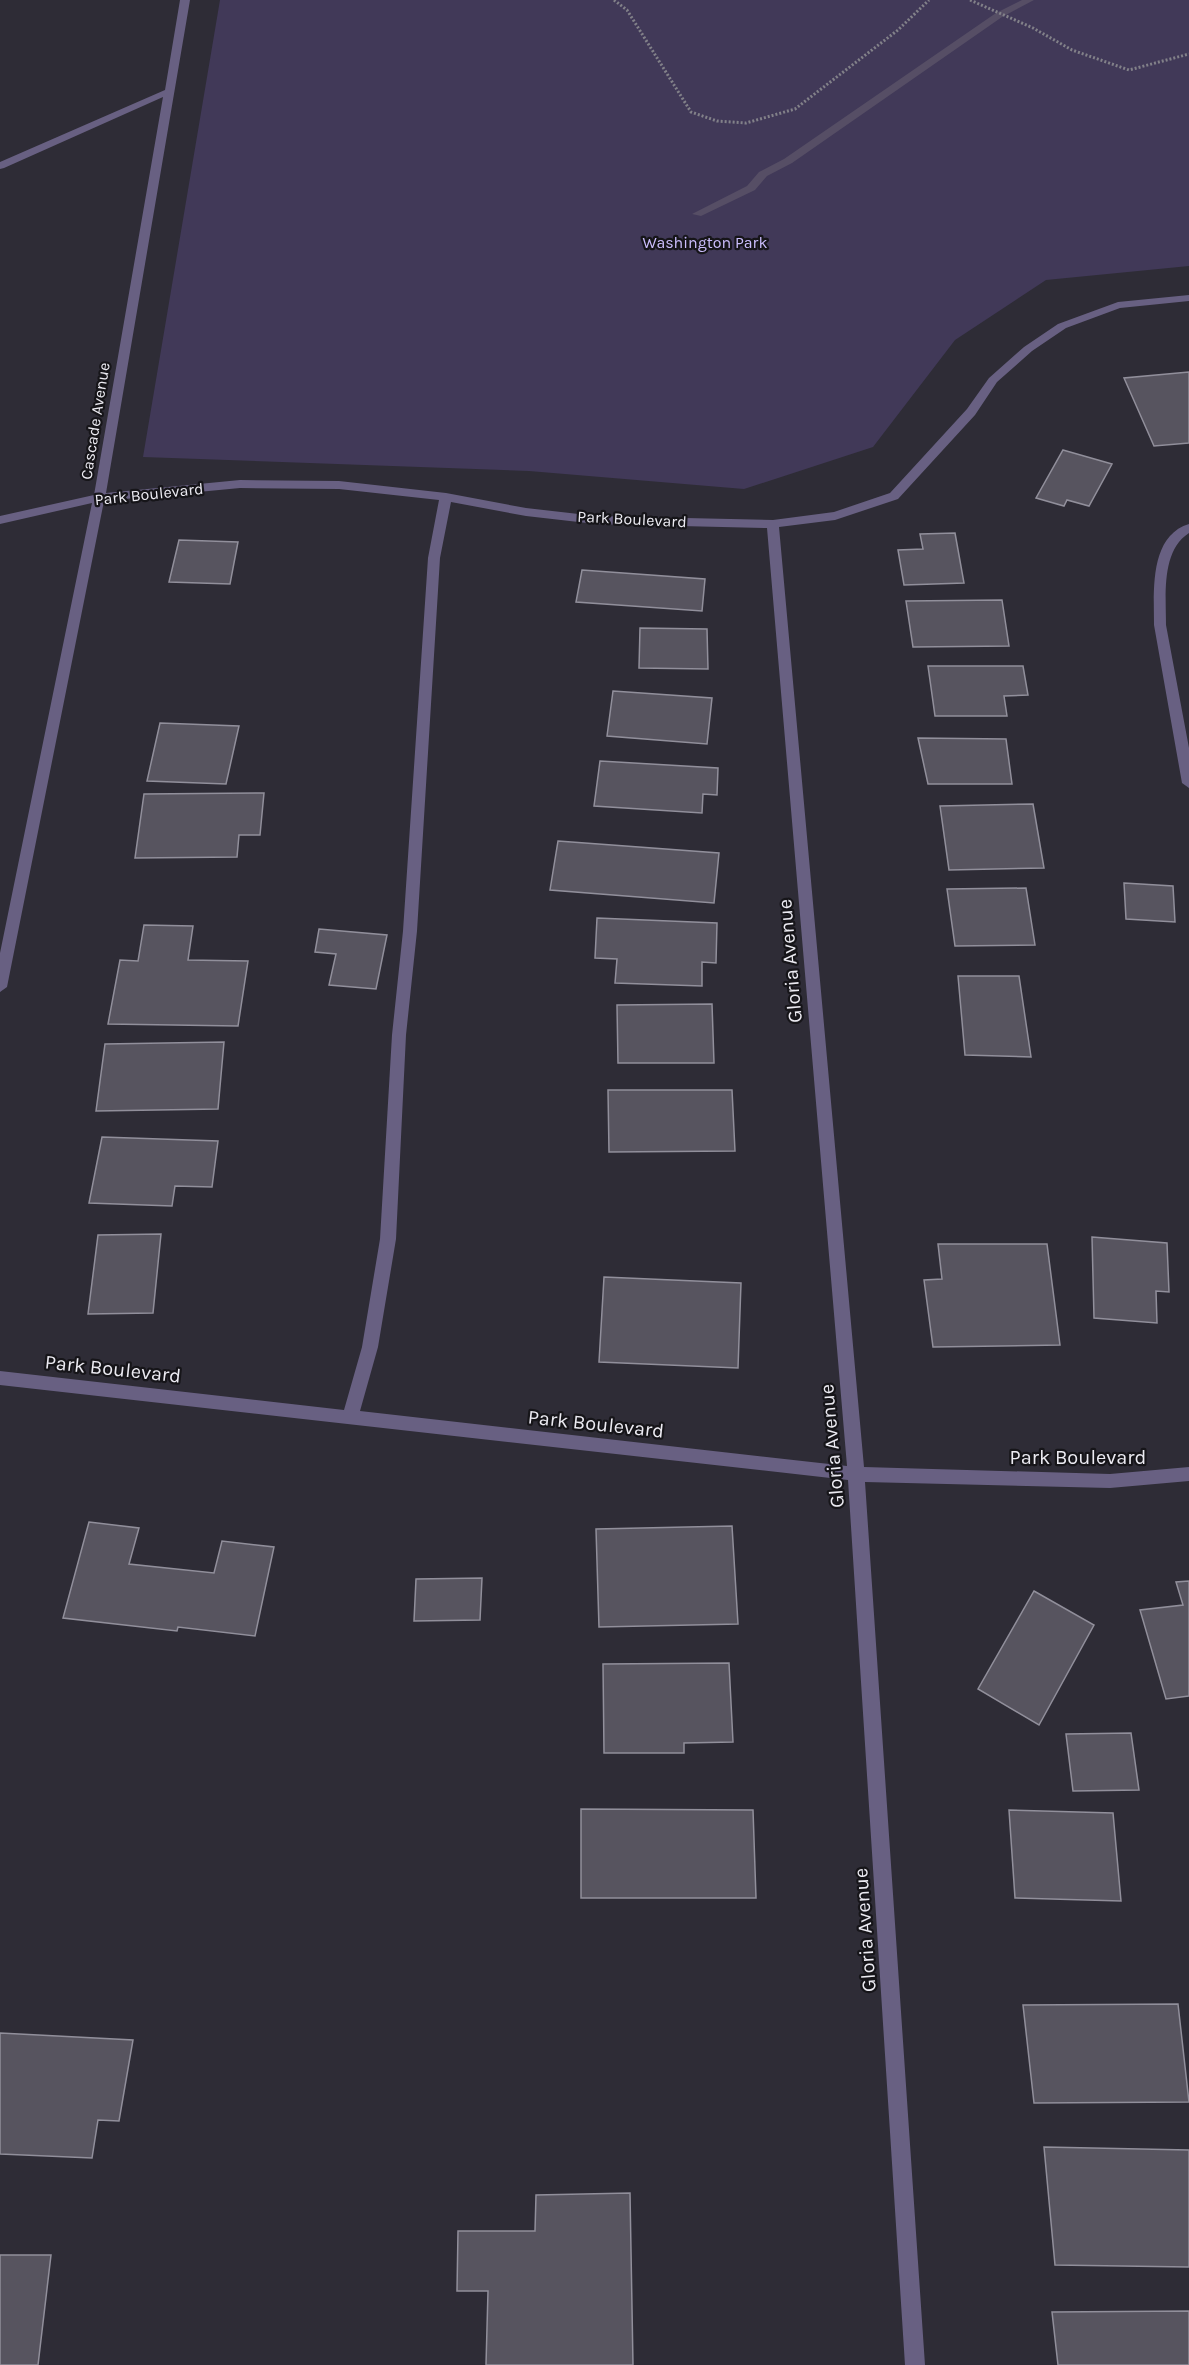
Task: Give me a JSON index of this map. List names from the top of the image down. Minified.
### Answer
{"streets":{"street":["Cascade Avenue","Park Boulevard","Gloria Avenue"]},"crossings":[["Cascade Avenue","Park Boulevard"],["Park Boulevard","Gloria Avenue"]],"parks":["Washington Park"]}
